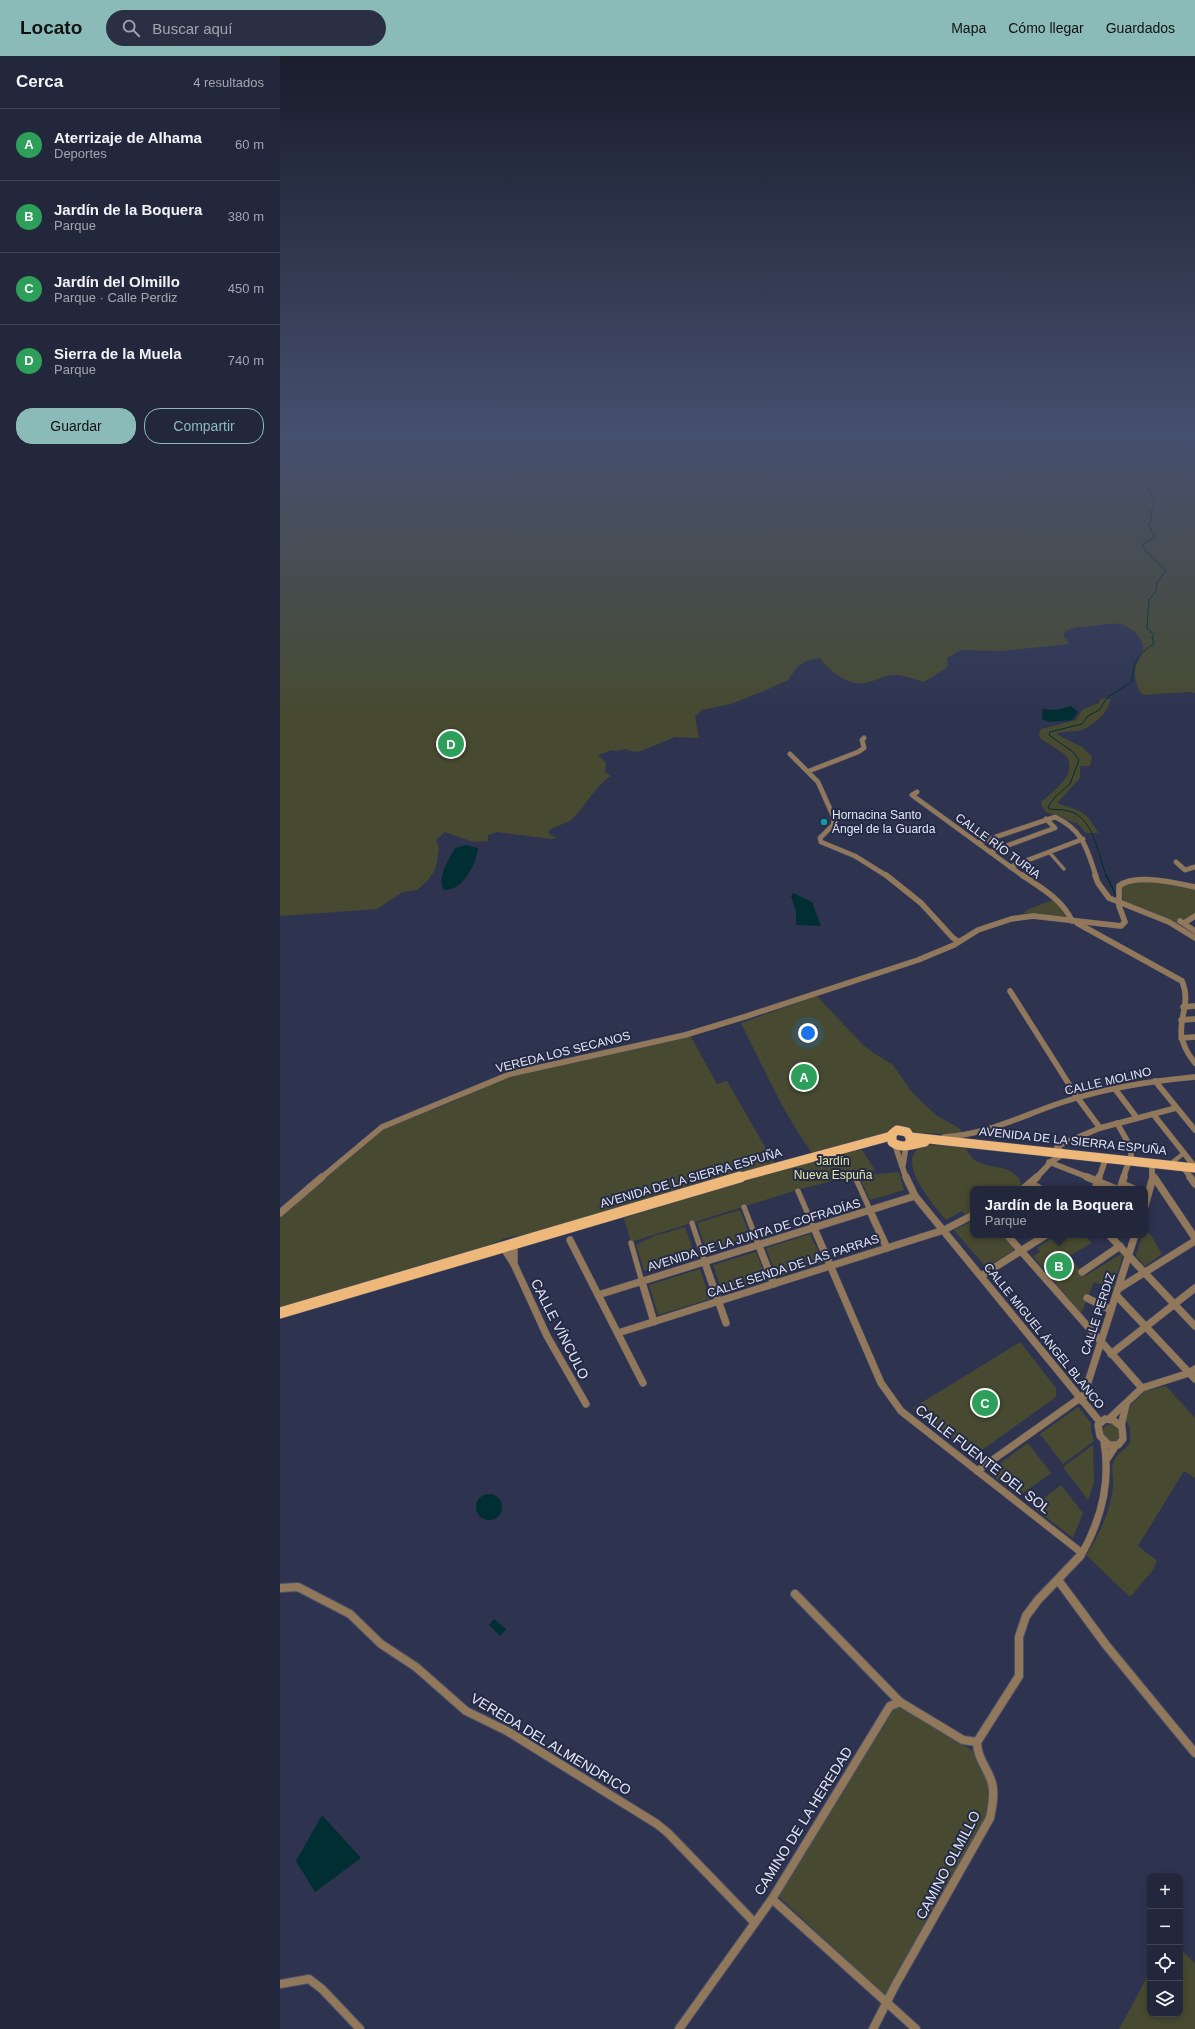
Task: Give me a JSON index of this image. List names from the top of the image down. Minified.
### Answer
{"streets":{"main road":["AVENIDA DE LA SIERRA ESPUÑA"],"street":["CALLE RÍO TURIA","VEREDA LOS SECANOS","CALLE MOLINO","AVENIDA DE LA JUNTA DE COFRADÍAS","CALLE SENDA DE LAS PARRAS","CALLE PERDIZ","CALLE VÍNCULO","CALLE MIGUEL ÁNGEL BLANCO","CALLE FUENTE DEL SOL","VEREDA DEL ALMENDRICO","CAMINO DE LA HEREDAD","CAMINO OLMILLO"]},"crossings":[["CALLE RÍO TURIA","VEREDA LOS SECANOS"],["CALLE MOLINO","AVENIDA DE LA SIERRA ESPUÑA"],["CALLE MOLINO","CALLE MIGUEL ÁNGEL BLANCO"],["AVENIDA DE LA SIERRA ESPUÑA","CALLE VÍNCULO"],["AVENIDA DE LA SIERRA ESPUÑA","CALLE MIGUEL ÁNGEL BLANCO"],["AVENIDA DE LA JUNTA DE COFRADÍAS","CALLE MIGUEL ÁNGEL BLANCO"],["AVENIDA DE LA JUNTA DE COFRADÍAS","CALLE FUENTE DEL SOL"],["CALLE SENDA DE LAS PARRAS","CALLE MIGUEL ÁNGEL BLANCO"],["CALLE SENDA DE LAS PARRAS","CALLE FUENTE DEL SOL"],["CALLE PERDIZ","CALLE MIGUEL ÁNGEL BLANCO"],["VEREDA DEL ALMENDRICO","CAMINO DE LA HEREDAD"]],"parks":["Jardín Nueva Espuña"],"places":["Hornacina Santo Ángel de la Guarda"],"page":{"header":"Locato","search":"Buscar aquí","nav":["Mapa","Cómo llegar","Guardados"],"heading":["Cerca","4 resultados"],"list":[{"mark":"A","name":"Aterrizaje de Alhama","note":"Deportes","value":"60 m"},{"mark":"B","name":"Jardín de la Boquera","note":"Parque","value":"380 m"},{"mark":"C","name":"Jardín del Olmillo","note":"Parque · Calle Perdiz","value":"450 m"},{"mark":"D","name":"Sierra de la Muela","note":"Parque","value":"740 m"}],"buttons":["Guardar","Compartir"],"pins":["D","A","B","C"],"popup":["Jardín de la Boquera","Parque"],"map_buttons":["+","−"]}}
